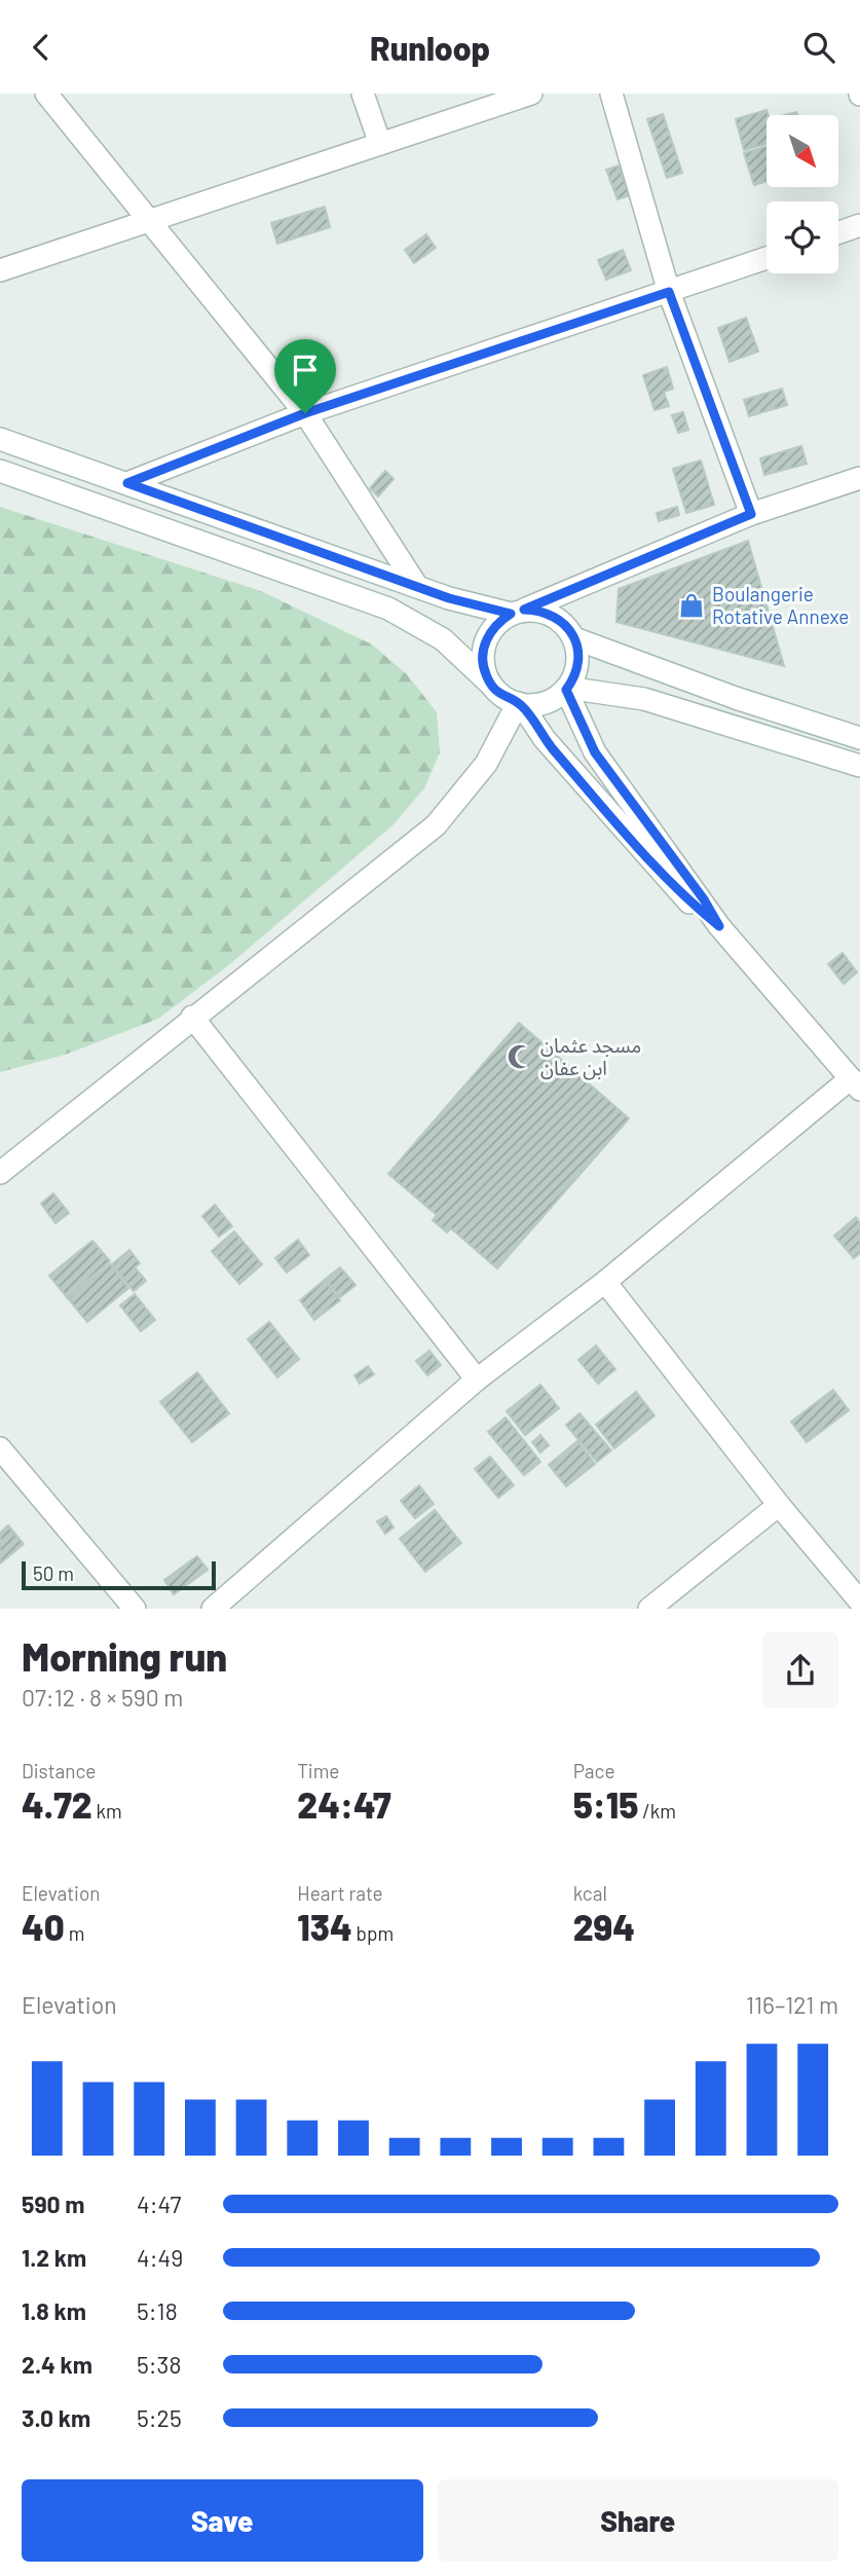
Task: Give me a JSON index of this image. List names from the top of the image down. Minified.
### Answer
{"places":{"shop":["Boulangerie Rotative Annexe"],"mosque":["مسجد عثمان ابن عفان"]},"scale_bar":"50 m","north":"bottom right","page":{"header":"Runloop","scale":"50 m","heading":["Morning run","07:12 · 8 × 590 m"],"stats":[["Distance","4.72 km"],["Time","24:47"],["Pace","5:15 /km"],["Elevation","40 m"],["Heart rate","134 bpm"],["kcal","294"]],"chart":["Elevation","116–121 m"],"list":[{"name":"590 m","note":"4:47"},{"name":"1.2 km","note":"4:49"},{"name":"1.8 km","note":"5:18"},{"name":"2.4 km","note":"5:38"},{"name":"3.0 km","note":"5:25"}],"buttons":["Save","Share"]}}
